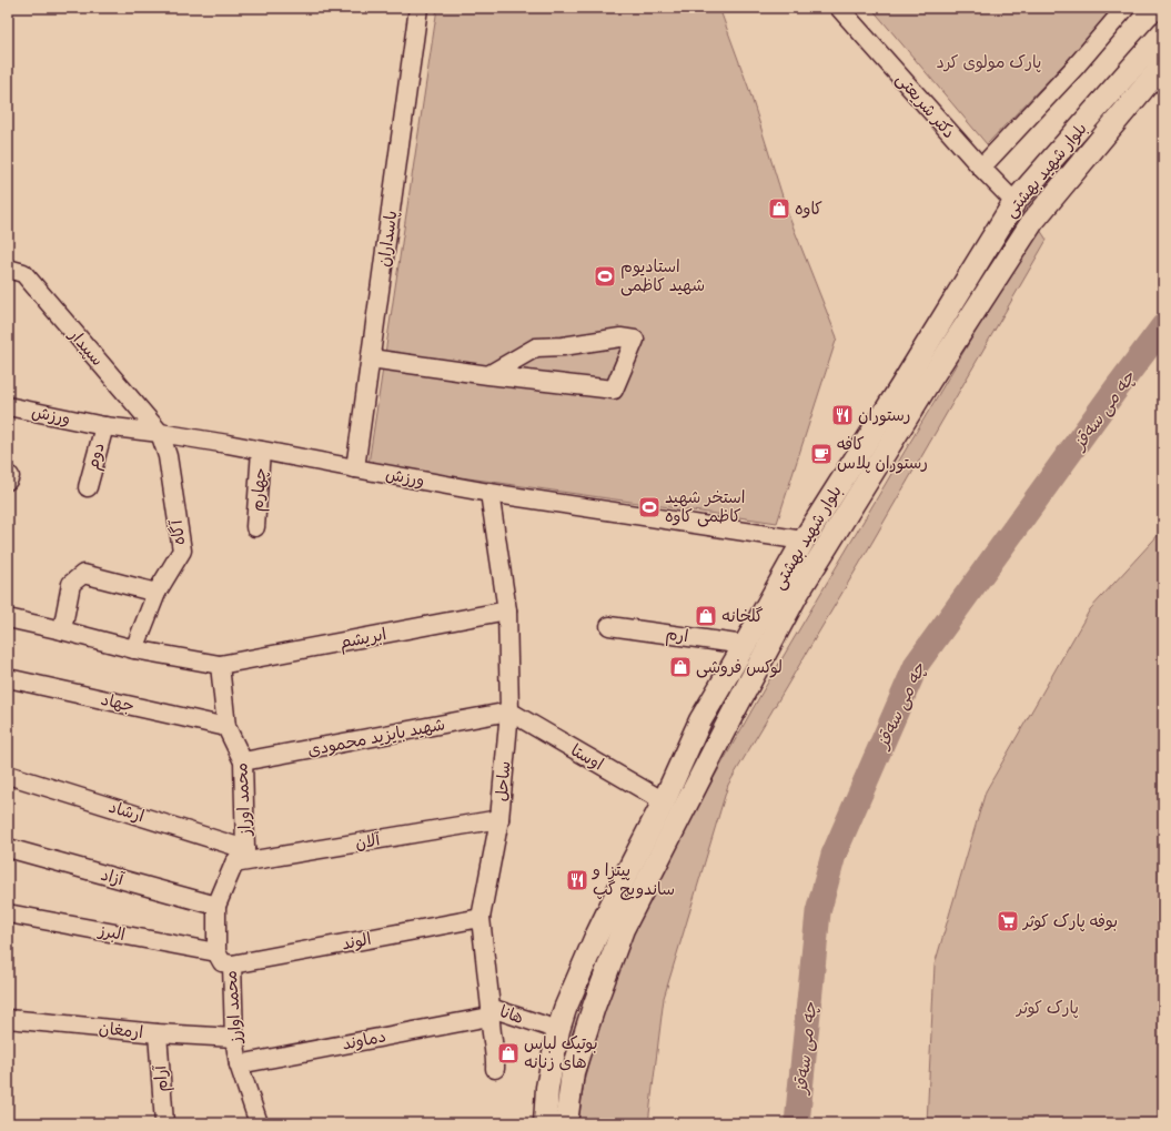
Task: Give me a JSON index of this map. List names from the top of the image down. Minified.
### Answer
{"streets":{"main road":["بلوار شهید بهشتی"],"street":["دکتر شریعتی","پاسداران","سپیدار","ورزش","دوم","چهارم","آگاه","ارم","ابریشم","جهاد","شهید بایزید محمودی","اوستا","ساحل","محمد اوراز","ارشاد","آلان","آزاد","البرز","الوند","محمد اوارز","هانا","ارمغان","دماوند","آرام"]},"crossings":[["دکتر شریعتی","بلوار شهید بهشتی"],["بلوار شهید بهشتی","ورزش"],["بلوار شهید بهشتی","ارم"],["بلوار شهید بهشتی","اوستا"],["بلوار شهید بهشتی","هانا"],["پاسداران","ورزش"],["سپیدار","ورزش"],["سپیدار","آگاه"],["ورزش","دوم"],["ورزش","چهارم"],["ورزش","آگاه"],["ورزش","ساحل"],["ابریشم","ساحل"],["جهاد","محمد اوراز"],["شهید بایزید محمودی","اوستا"],["شهید بایزید محمودی","ساحل"],["شهید بایزید محمودی","محمد اوراز"],["اوستا","ساحل"],["ساحل","آلان"],["ساحل","الوند"],["ساحل","هانا"],["ساحل","دماوند"],["محمد اوراز","ارشاد"],["محمد اوراز","محمد اوارز"],["ارشاد","محمد اوارز"],["آلان","محمد اوارز"],["آزاد","محمد اوارز"],["البرز","محمد اوارز"],["الوند","محمد اوارز"],["محمد اوارز","ارمغان"],["محمد اوارز","دماوند"],["هانا","دماوند"],["ارمغان","آرام"]],"water":["چە می سەقز"],"parks":["پارک مولوی کرد","پارک کوثر"],"places":{"shop":["کاوه","گلخانه","لوکس فروشی","بوتیک لباس های زنانه"],"sports":["استادیوم شهید کاظمی","استخر شهید کاظمی کاوه"],"restaurant":["رستوران","پیتزا و ساندویچ گپ"],"cafe":["کافه رستوران پلاس"],"supermarket":["بوفه پارک کوثر"]}}
